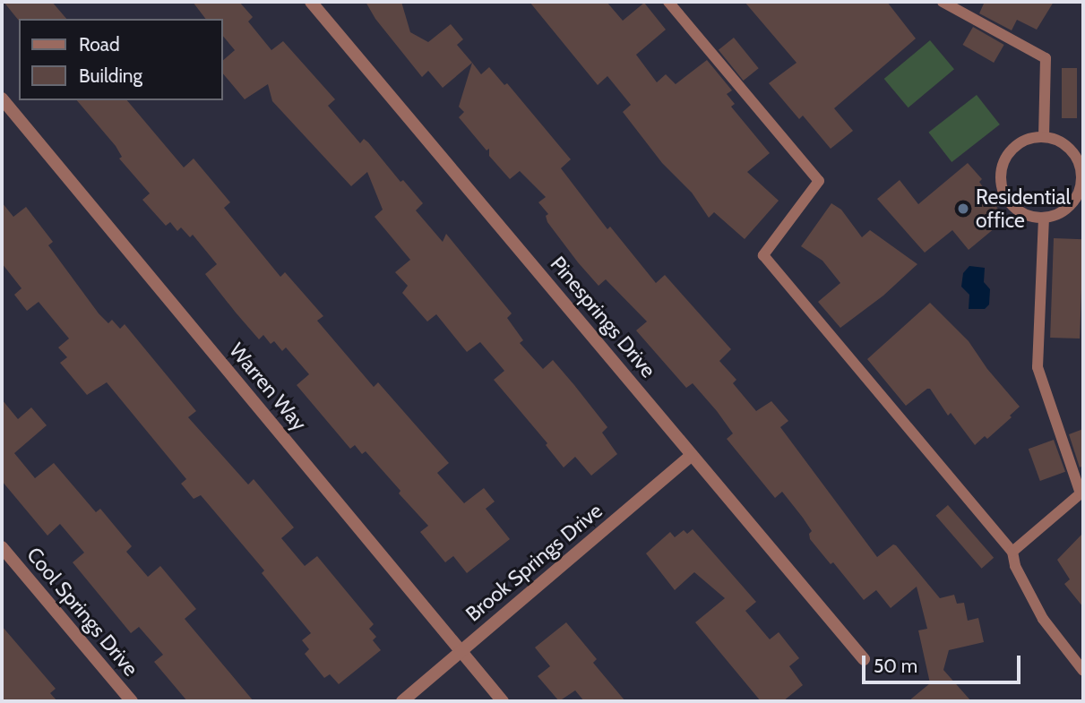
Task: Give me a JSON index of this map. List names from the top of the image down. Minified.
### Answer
{"streets":{"street":["Pinesprings Drive","Warren Way","Brook Springs Drive","Cool Springs Drive"]},"crossings":[["Pinesprings Drive","Brook Springs Drive"],["Warren Way","Brook Springs Drive"]],"places":["Residential office"],"legend":["Road","Building"],"scale_bar":"50 m"}
